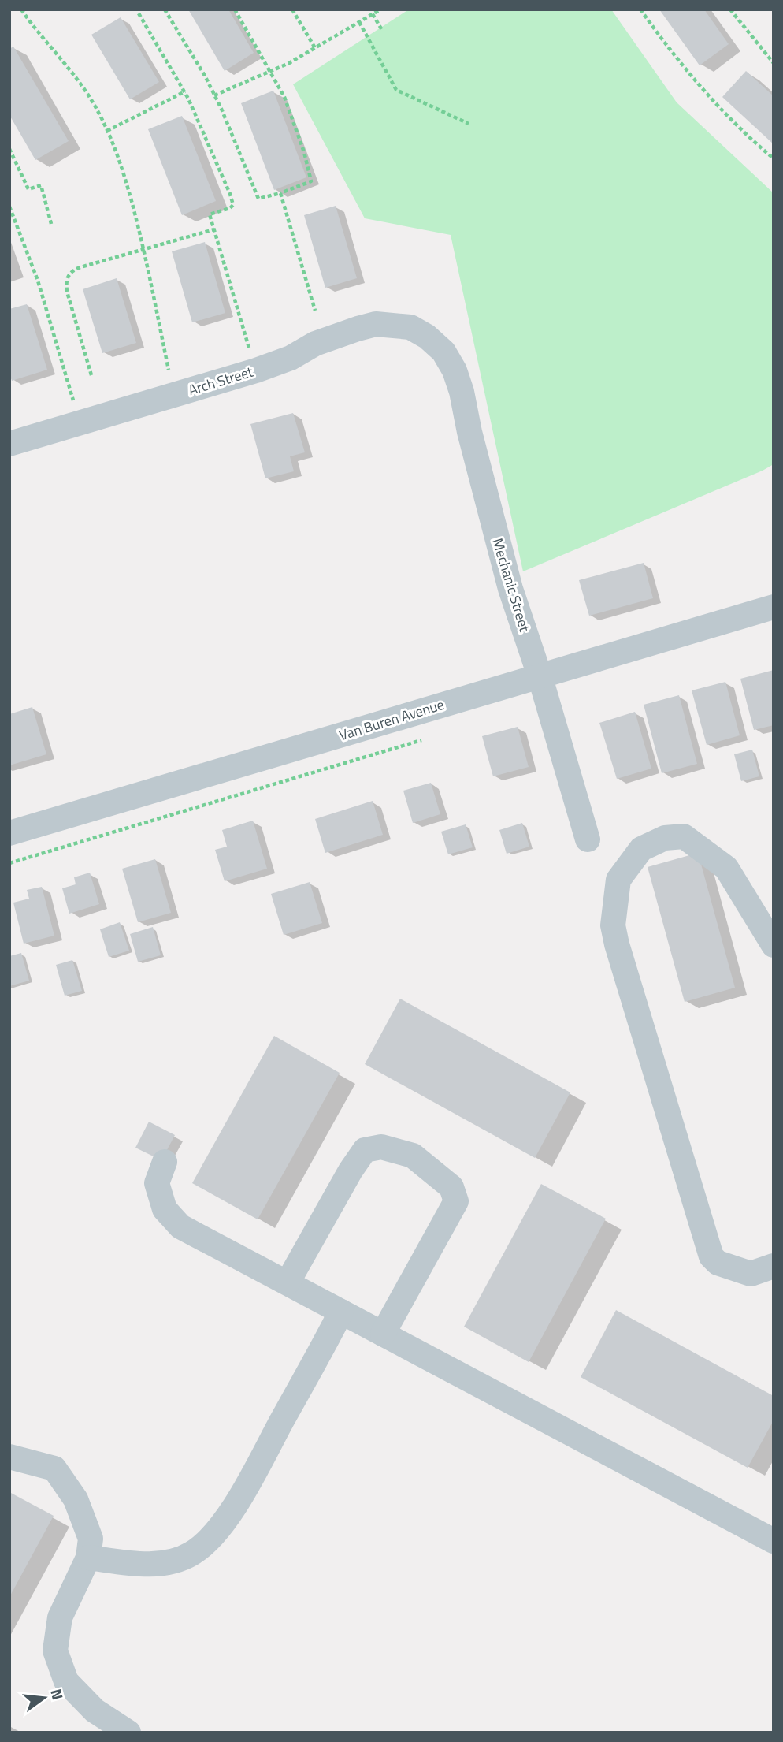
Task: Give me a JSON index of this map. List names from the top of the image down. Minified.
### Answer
{"streets":{"street":["Arch Street","Mechanic Street","Van Buren Avenue"]},"crossings":[["Arch Street","Mechanic Street"],["Mechanic Street","Van Buren Avenue"]],"north":"right"}
